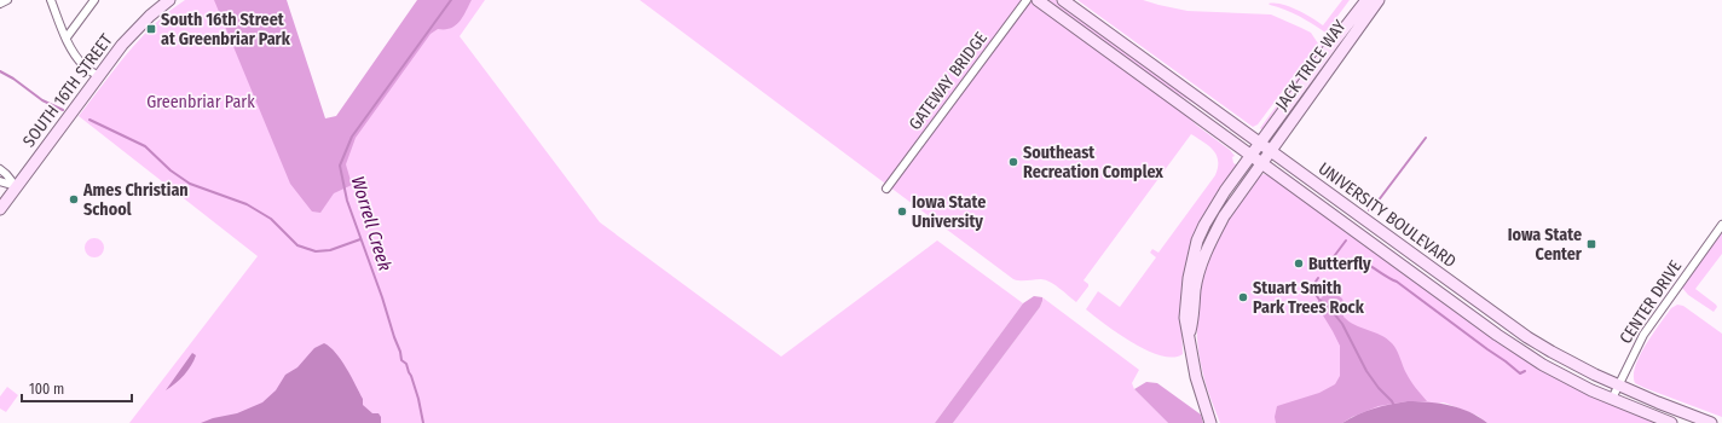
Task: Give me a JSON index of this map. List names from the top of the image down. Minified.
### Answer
{"streets":{"main road":["JACK TRICE WAY","SOUTH 16TH STREET","UNIVERSITY BOULEVARD"],"street":["GATEWAY BRIDGE","CENTER DRIVE"]},"crossings":[["JACK TRICE WAY","UNIVERSITY BOULEVARD"],["UNIVERSITY BOULEVARD","CENTER DRIVE"]],"water":["Worrell Creek"],"parks":["Greenbriar Park"],"places":{"transit":["South 16th Street at Greenbriar Park","Iowa State Center"],"other":["Southeast Recreation Complex","Ames Christian School","Iowa State University","Butterfly","Stuart Smith Park Trees Rock"]},"scale_bar":"100 m"}
